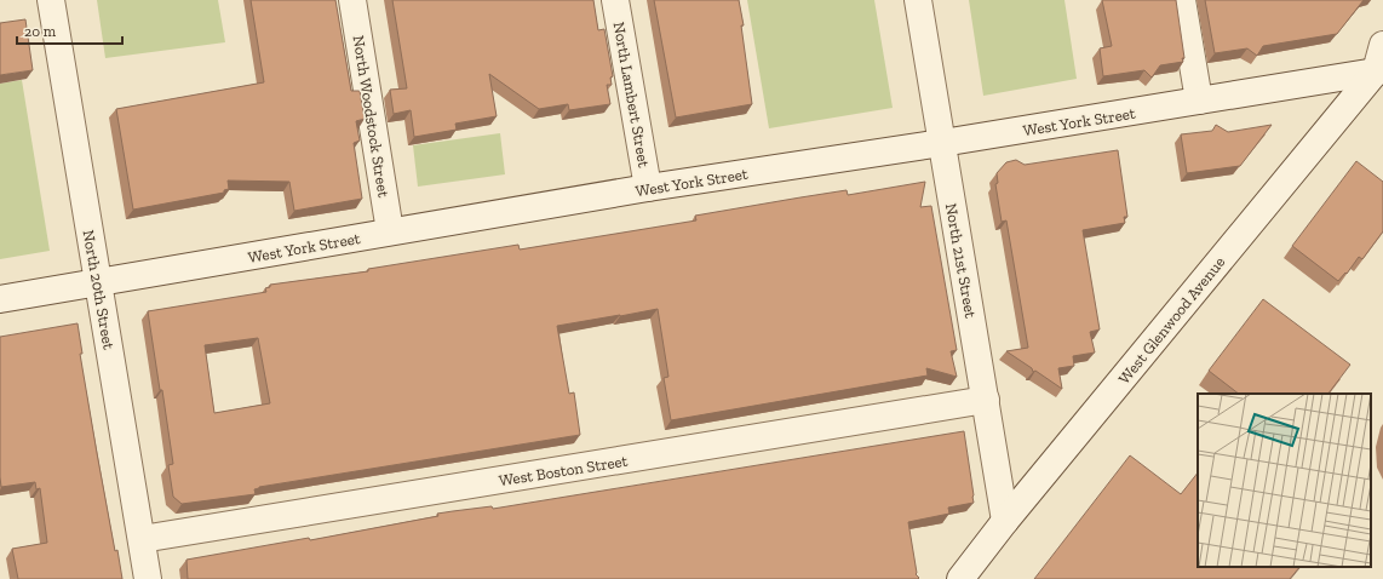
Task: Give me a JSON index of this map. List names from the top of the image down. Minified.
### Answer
{"streets":{"street":["North Lambert Street","North Woodstock Street","West York Street","North 21st Street","North 20th Street","West Glenwood Avenue","West Boston Street"]},"crossings":[["North Lambert Street","West York Street"],["North Woodstock Street","West York Street"],["West York Street","North 21st Street"],["West York Street","North 20th Street"],["West York Street","West Glenwood Avenue"],["North 21st Street","West Glenwood Avenue"],["North 21st Street","West Boston Street"],["North 20th Street","West Boston Street"]],"scale_bar":"20 m"}
